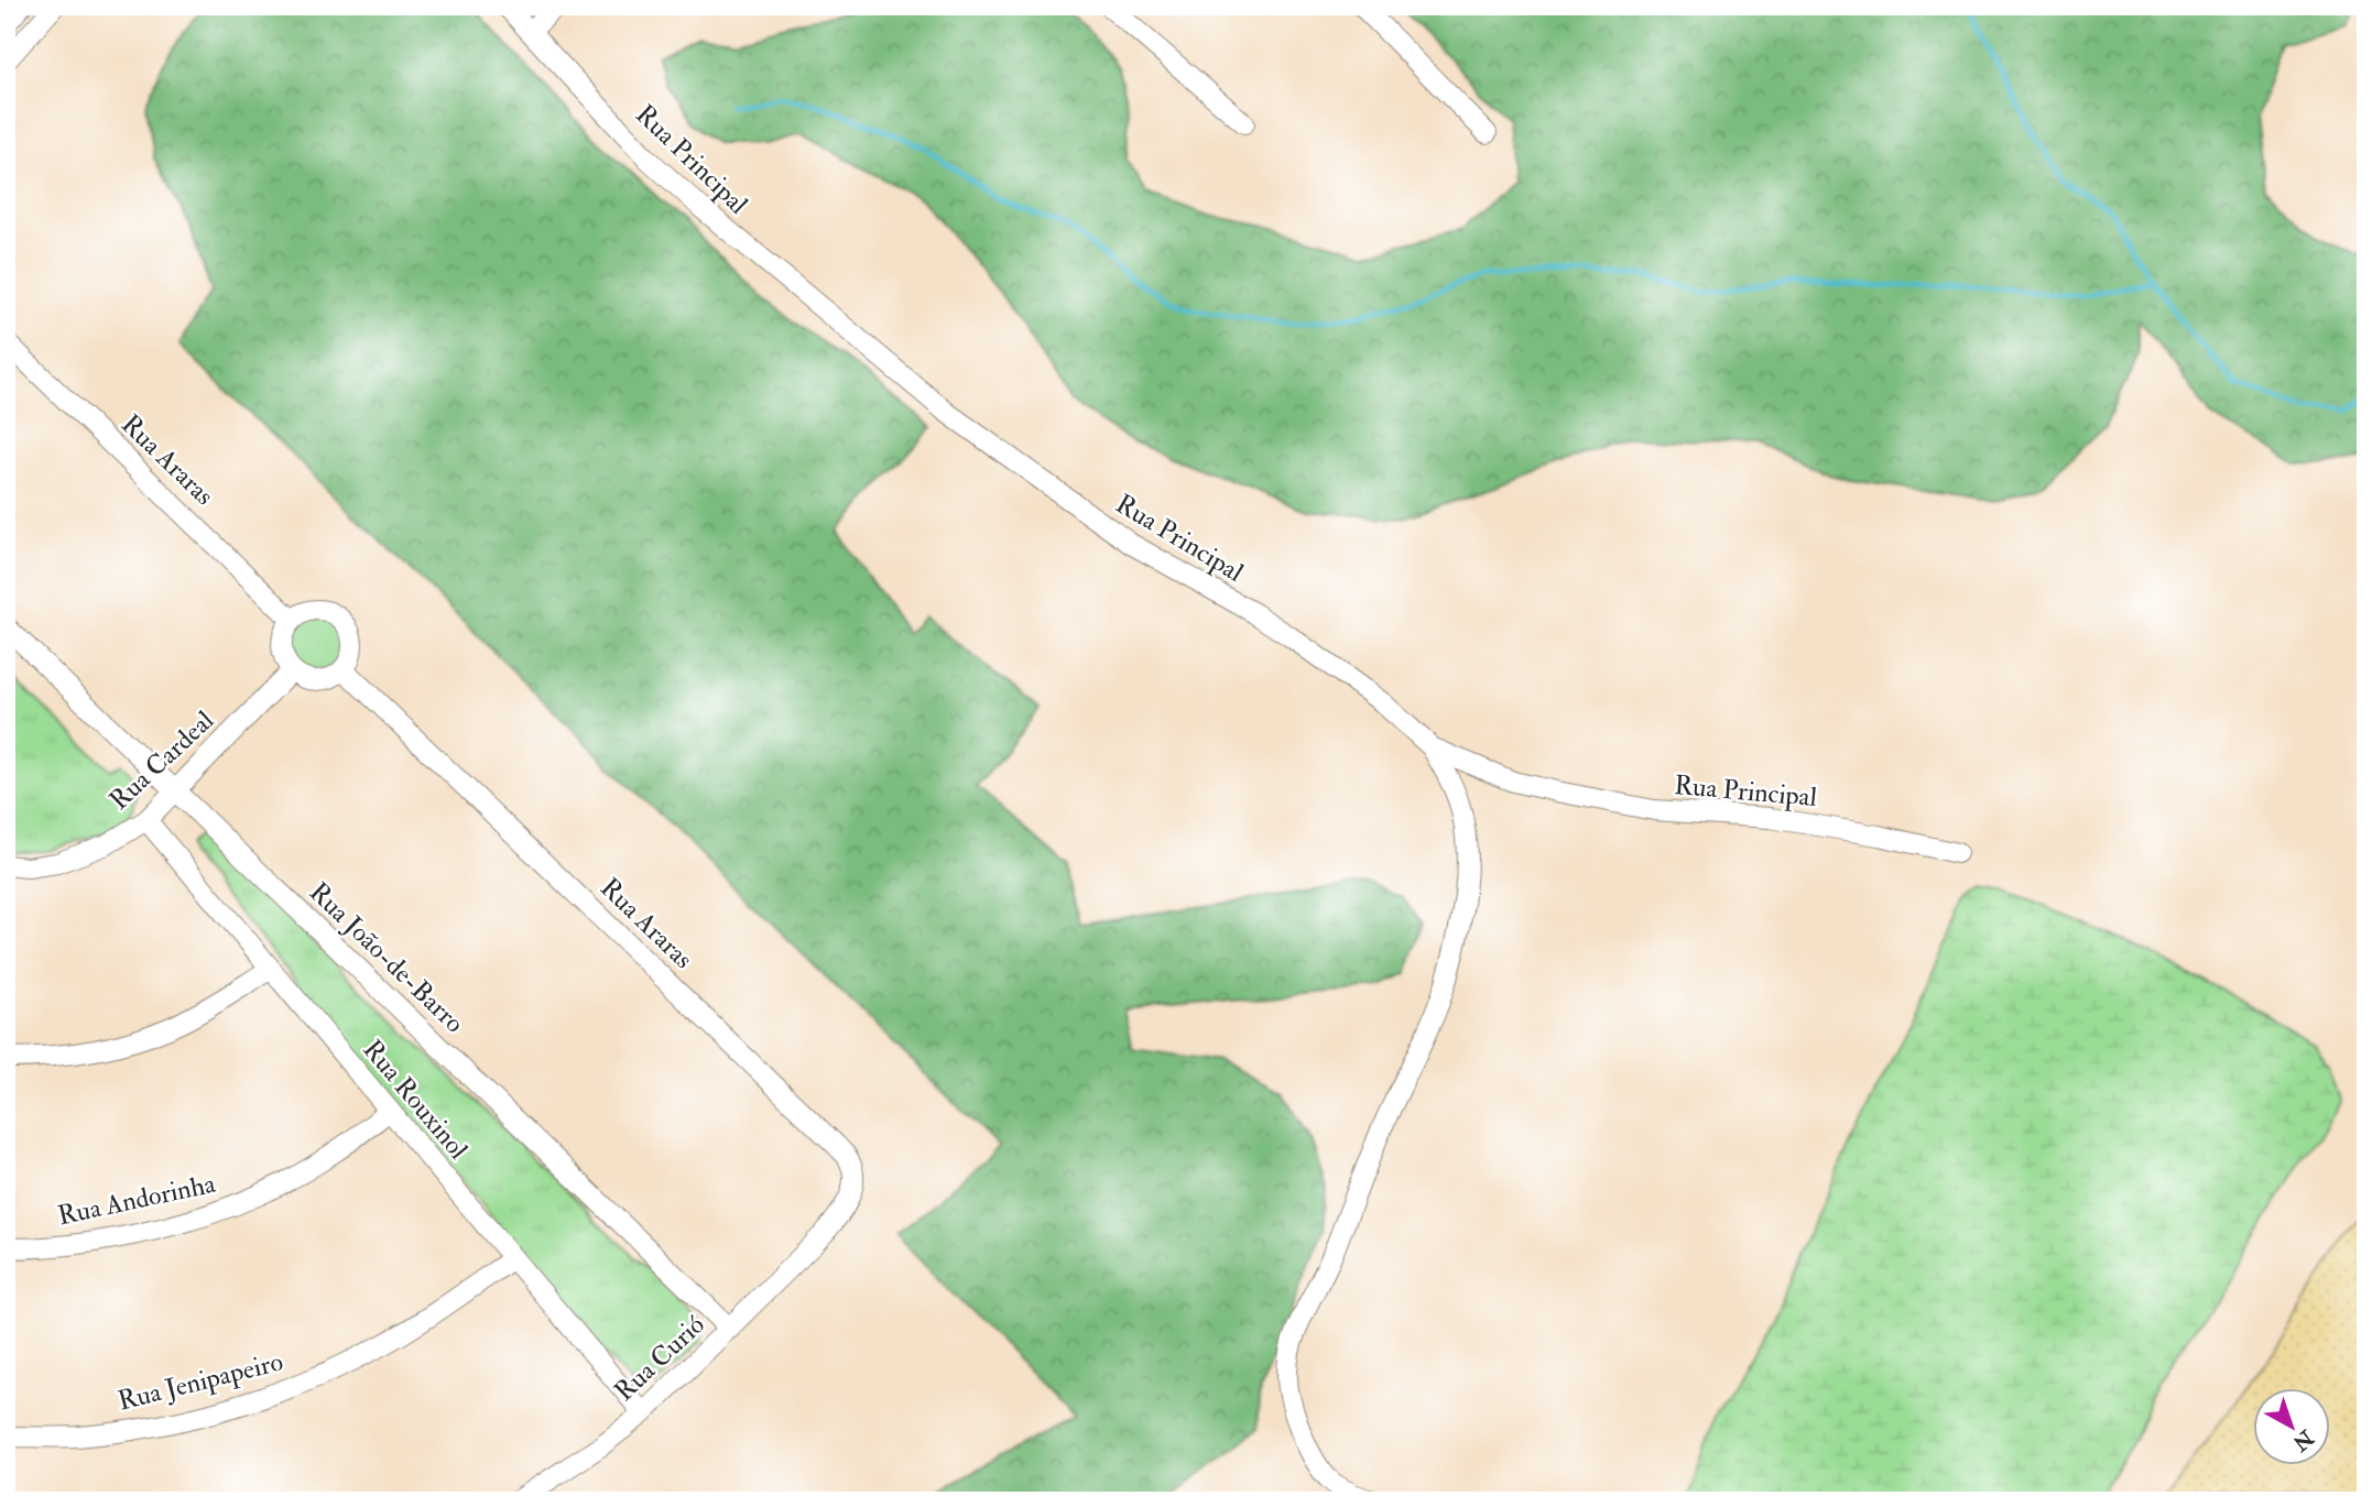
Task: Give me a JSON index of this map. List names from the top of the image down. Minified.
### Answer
{"streets":{"street":["Rua Principal","Rua Araras","Rua Cardeal","Rua João-de-Barro","Rua Rouxinol","Rua Andorinha","Rua Curió","Rua Jenipapeiro"]},"crossings":[["Rua Araras","Rua Cardeal"],["Rua Araras","Rua Curió"],["Rua Cardeal","Rua João-de-Barro"],["Rua Cardeal","Rua Rouxinol"],["Rua João-de-Barro","Rua Curió"],["Rua Rouxinol","Rua Andorinha"],["Rua Rouxinol","Rua Curió"],["Rua Rouxinol","Rua Jenipapeiro"]],"north":"bottom right"}
